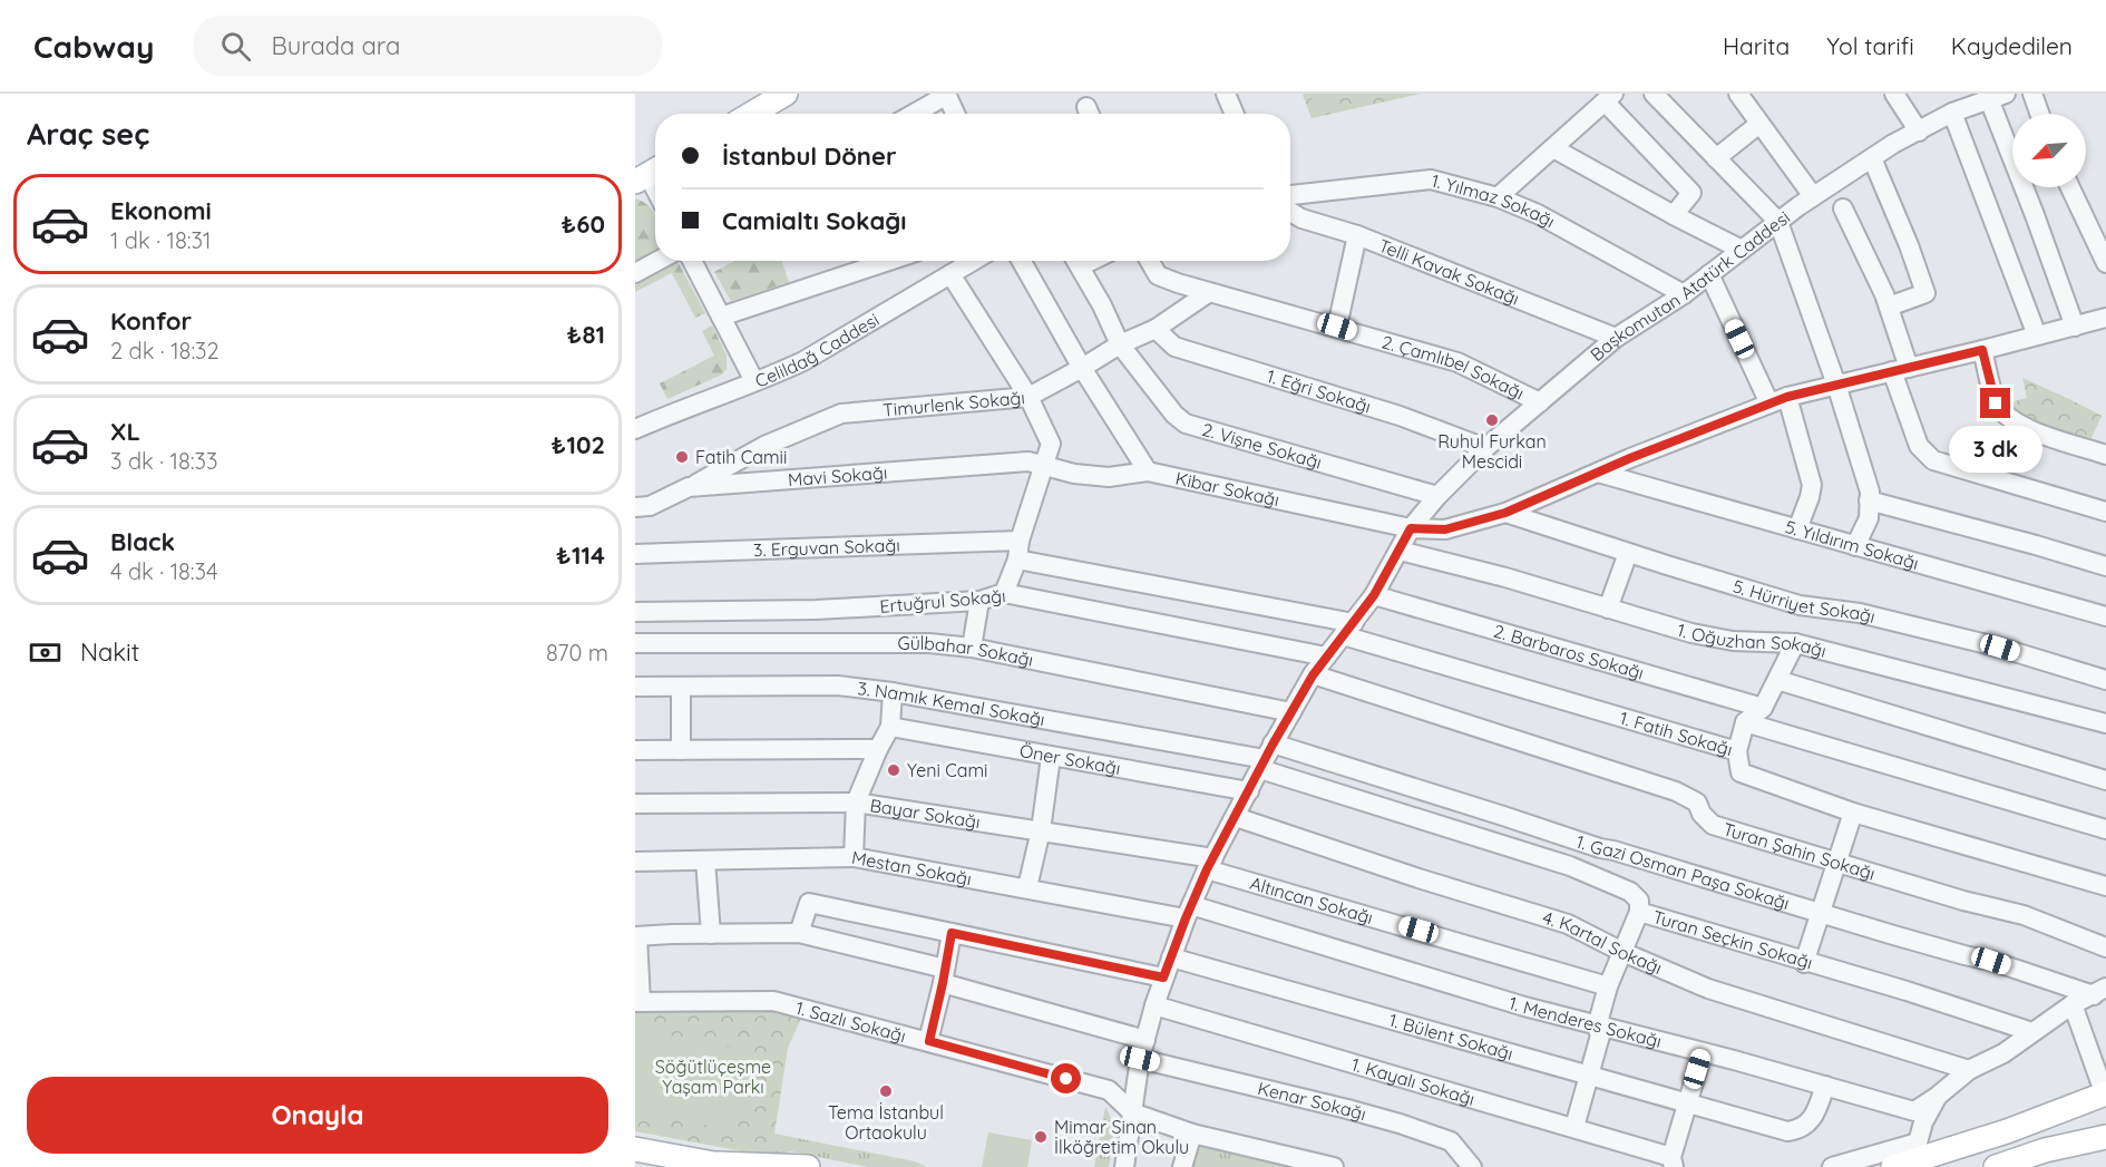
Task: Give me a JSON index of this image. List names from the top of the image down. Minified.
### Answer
{"streets":{"street":["1. Yılmaz Sokağı","Telli Kavak Sokağı","Başkomutan Atatürk Caddesi","Celildağ Caddesi","2. Çamlıbel Sokağı","1. Eğri Sokağı","Timurlenk Sokağı","2. Vişne Sokağı","Mavi Sokağı","Kibar Sokağı","5. Yıldırım Sokağı","3. Erguvan Sokağı","Ertuğrul Sokağı","5. Hürriyet Sokağı","1. Oğuzhan Sokağı","2. Barbaros Sokağı","Gülbahar Sokağı","3. Namık Kemal Sokağı","1. Fatih Sokağı","Öner Sokağı","Bayar Sokağı","Turan Şahin Sokağı","Mestan Sokağı","1. Gazi Osman Paşa Sokağı","Altıncan Sokağı","Turan Seçkin Sokağı","4. Kartal Sokağı","1. Sazlı Sokağı","1. Menderes Sokağı","1. Bülent Sokağı","1. Kayalı Sokağı","Kenar Sokağı"]},"crossings":[["1. Yılmaz Sokağı","Başkomutan Atatürk Caddesi"],["Telli Kavak Sokağı","Başkomutan Atatürk Caddesi"],["Başkomutan Atatürk Caddesi","2. Çamlıbel Sokağı"],["Başkomutan Atatürk Caddesi","1. Eğri Sokağı"],["Başkomutan Atatürk Caddesi","2. Vişne Sokağı"],["Başkomutan Atatürk Caddesi","Kibar Sokağı"],["Başkomutan Atatürk Caddesi","Ertuğrul Sokağı"],["Başkomutan Atatürk Caddesi","1. Oğuzhan Sokağı"],["Başkomutan Atatürk Caddesi","2. Barbaros Sokağı"],["Başkomutan Atatürk Caddesi","Gülbahar Sokağı"],["Başkomutan Atatürk Caddesi","3. Namık Kemal Sokağı"],["Başkomutan Atatürk Caddesi","1. Fatih Sokağı"],["Başkomutan Atatürk Caddesi","Öner Sokağı"],["Başkomutan Atatürk Caddesi","Bayar Sokağı"],["Başkomutan Atatürk Caddesi","Turan Şahin Sokağı"],["Başkomutan Atatürk Caddesi","Mestan Sokağı"],["Başkomutan Atatürk Caddesi","1. Gazi Osman Paşa Sokağı"],["Başkomutan Atatürk Caddesi","Altıncan Sokağı"],["Başkomutan Atatürk Caddesi","Turan Seçkin Sokağı"],["Başkomutan Atatürk Caddesi","4. Kartal Sokağı"],["Başkomutan Atatürk Caddesi","1. Sazlı Sokağı"],["Başkomutan Atatürk Caddesi","1. Menderes Sokağı"],["Başkomutan Atatürk Caddesi","1. Bülent Sokağı"],["Başkomutan Atatürk Caddesi","1. Kayalı Sokağı"],["Başkomutan Atatürk Caddesi","Kenar Sokağı"],["2. Çamlıbel Sokağı","Timurlenk Sokağı"],["1. Eğri Sokağı","Timurlenk Sokağı"],["Timurlenk Sokağı","2. Vişne Sokağı"],["Timurlenk Sokağı","Mavi Sokağı"],["Mavi Sokağı","Kibar Sokağı"],["Kibar Sokağı","5. Yıldırım Sokağı"],["Kibar Sokağı","5. Hürriyet Sokağı"],["3. Namık Kemal Sokağı","1. Gazi Osman Paşa Sokağı"],["3. Namık Kemal Sokağı","Turan Seçkin Sokağı"],["Bayar Sokağı","Altıncan Sokağı"],["Mestan Sokağı","1. Menderes Sokağı"],["1. Gazi Osman Paşa Sokağı","Turan Seçkin Sokağı"],["1. Gazi Osman Paşa Sokağı","1. Menderes Sokağı"],["Turan Seçkin Sokağı","1. Menderes Sokağı"],["4. Kartal Sokağı","1. Menderes Sokağı"],["1. Menderes Sokağı","1. Bülent Sokağı"]],"parks":["Söğütlüçeşme Yaşam Parkı"],"places":["Ruhul Furkan Mescidi","Fatih Camii","Yeni Cami","Tema İstanbul Ortaokulu","Mimar Sinan İlköğretim Okulu"],"north":"bottom left","page":{"header":"Cabway","search":"Burada ara","nav":["Harita","Yol tarifi","Kaydedilen"],"heading":"Araç seç","banner":["İstanbul Döner","Camialtı Sokağı"],"list":[{"name":"Ekonomi","note":"1 dk · 18:31","value":"₺60"},{"name":"Konfor","note":"2 dk · 18:32","value":"₺81"},{"name":"XL","note":"3 dk · 18:33","value":"₺102"},{"name":"Black","note":"4 dk · 18:34","value":"₺114"}],"bubble":"3 dk","pay":["Nakit","870 m"],"buttons":"Onayla"}}
